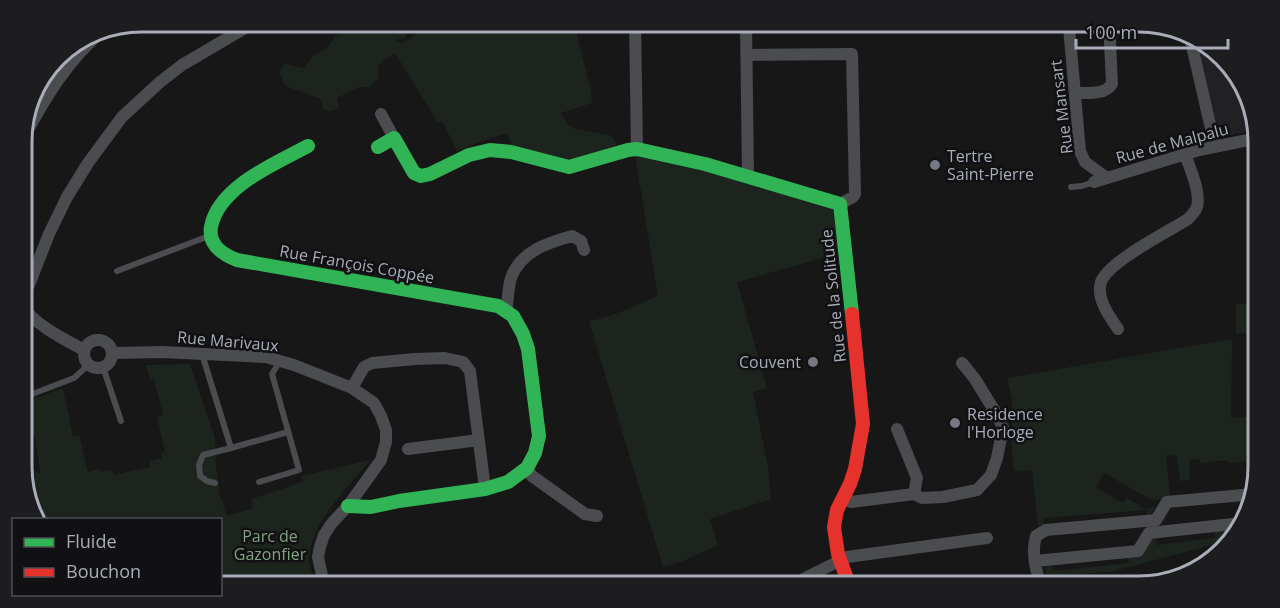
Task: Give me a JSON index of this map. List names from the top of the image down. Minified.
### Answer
{"streets":{"street":["Rue Mansart","Rue de Malpalu","Rue François Coppée","Rue de la Solitude","Rue Marivaux"]},"crossings":[["Rue Mansart","Rue de Malpalu"]],"parks":["Parc de Gazonfier"],"places":["Tertre Saint-Pierre","Couvent","Residence l'Horloge"],"legend":["Fluide","Bouchon"],"scale_bar":"100 m"}
